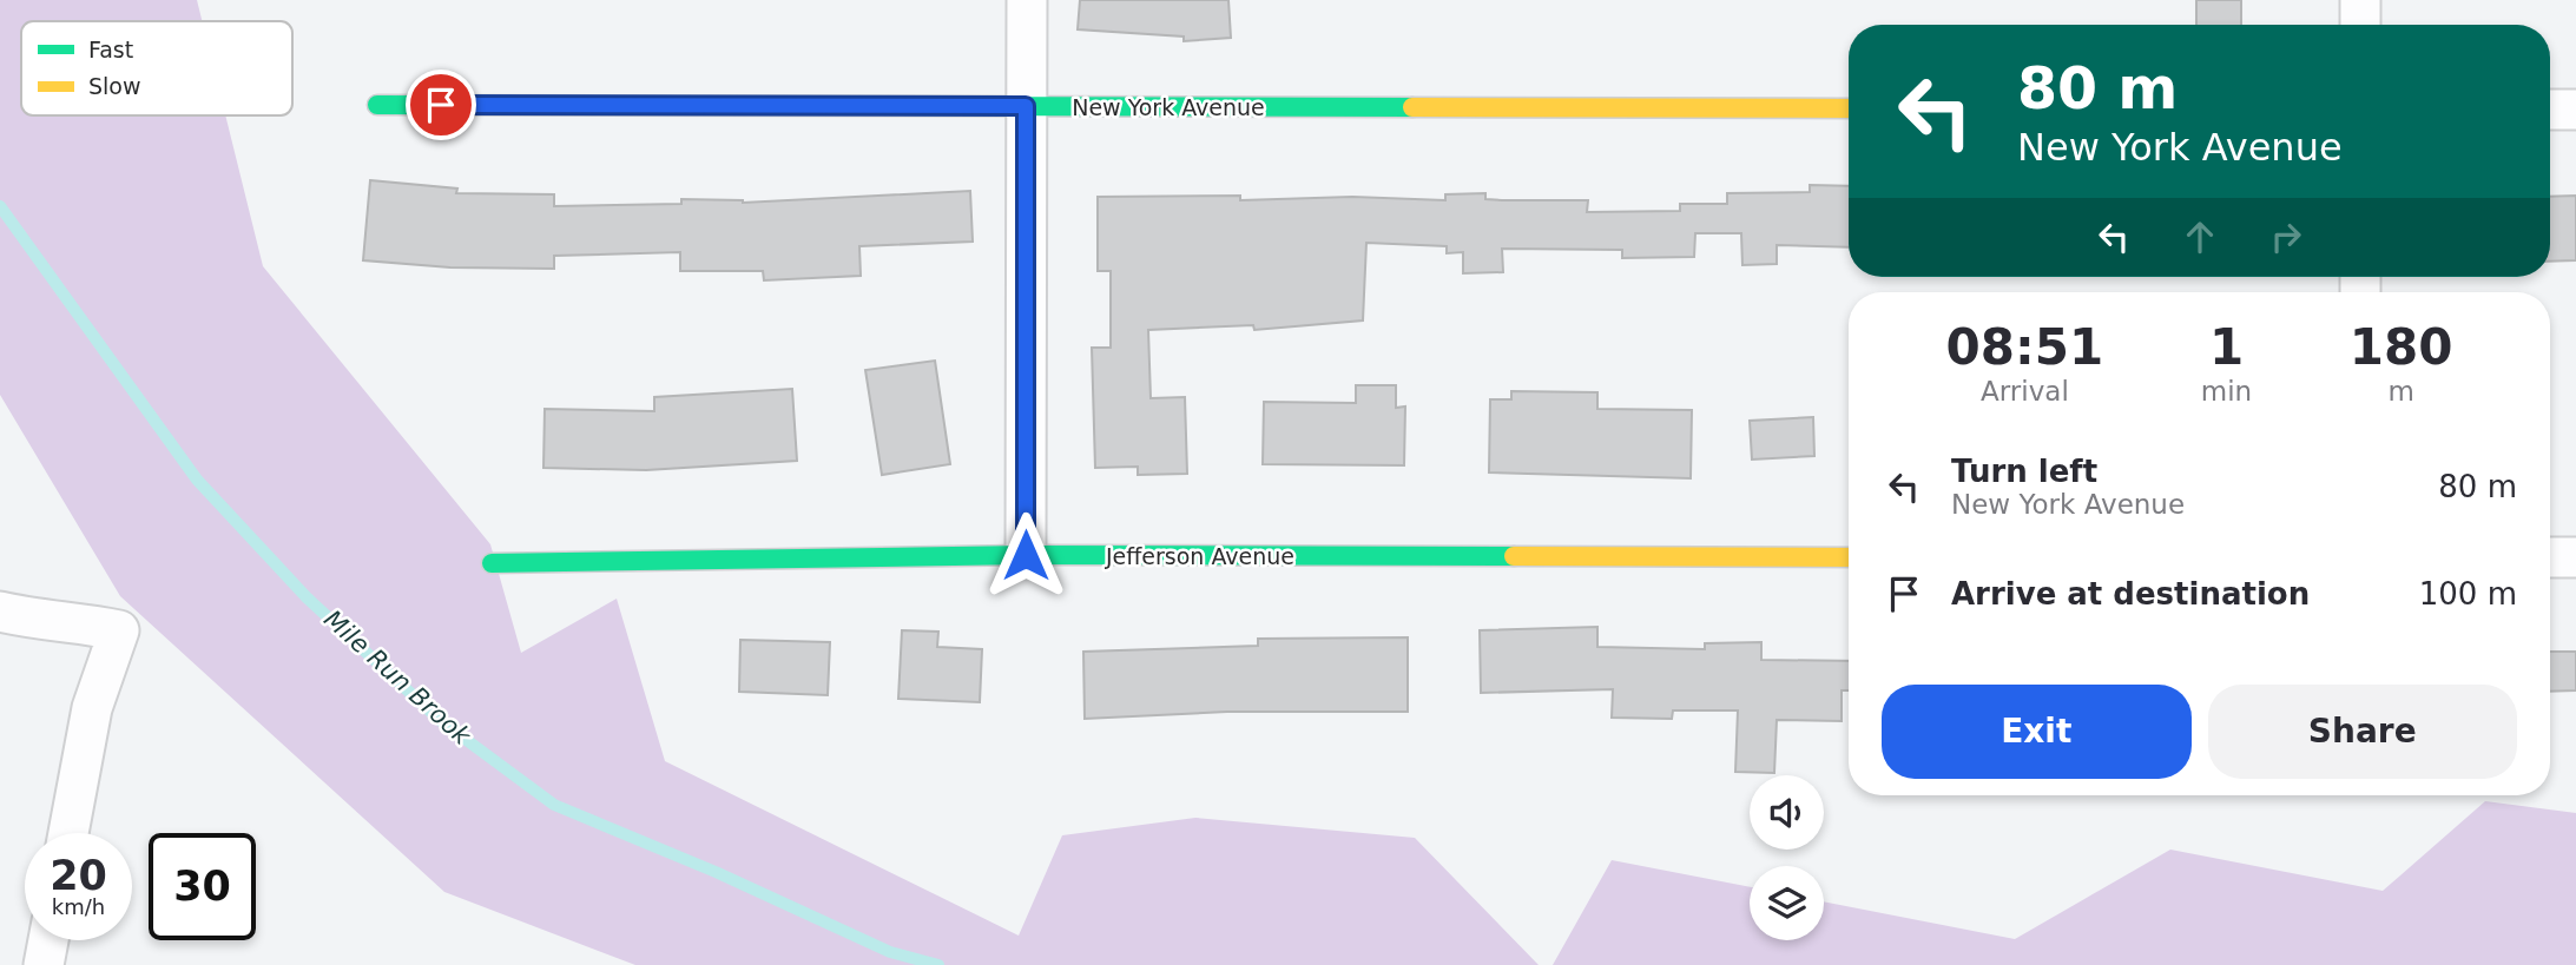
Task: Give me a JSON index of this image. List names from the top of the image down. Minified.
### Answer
{"streets":{"street":["New York Avenue","Jefferson Avenue"]},"water":["Mile Run Brook"],"legend":["Fast","Slow"],"page":{"turn":["80 m","New York Avenue"],"eta":["08:51","Arrival","1","min","180","m"],"list":[{"name":"Turn left","note":"New York Avenue","value":"80 m"},{"name":"Arrive at destination","value":"100 m"}],"buttons":["Exit","Share"],"speed":"20 km/h","limit":"30"}}
